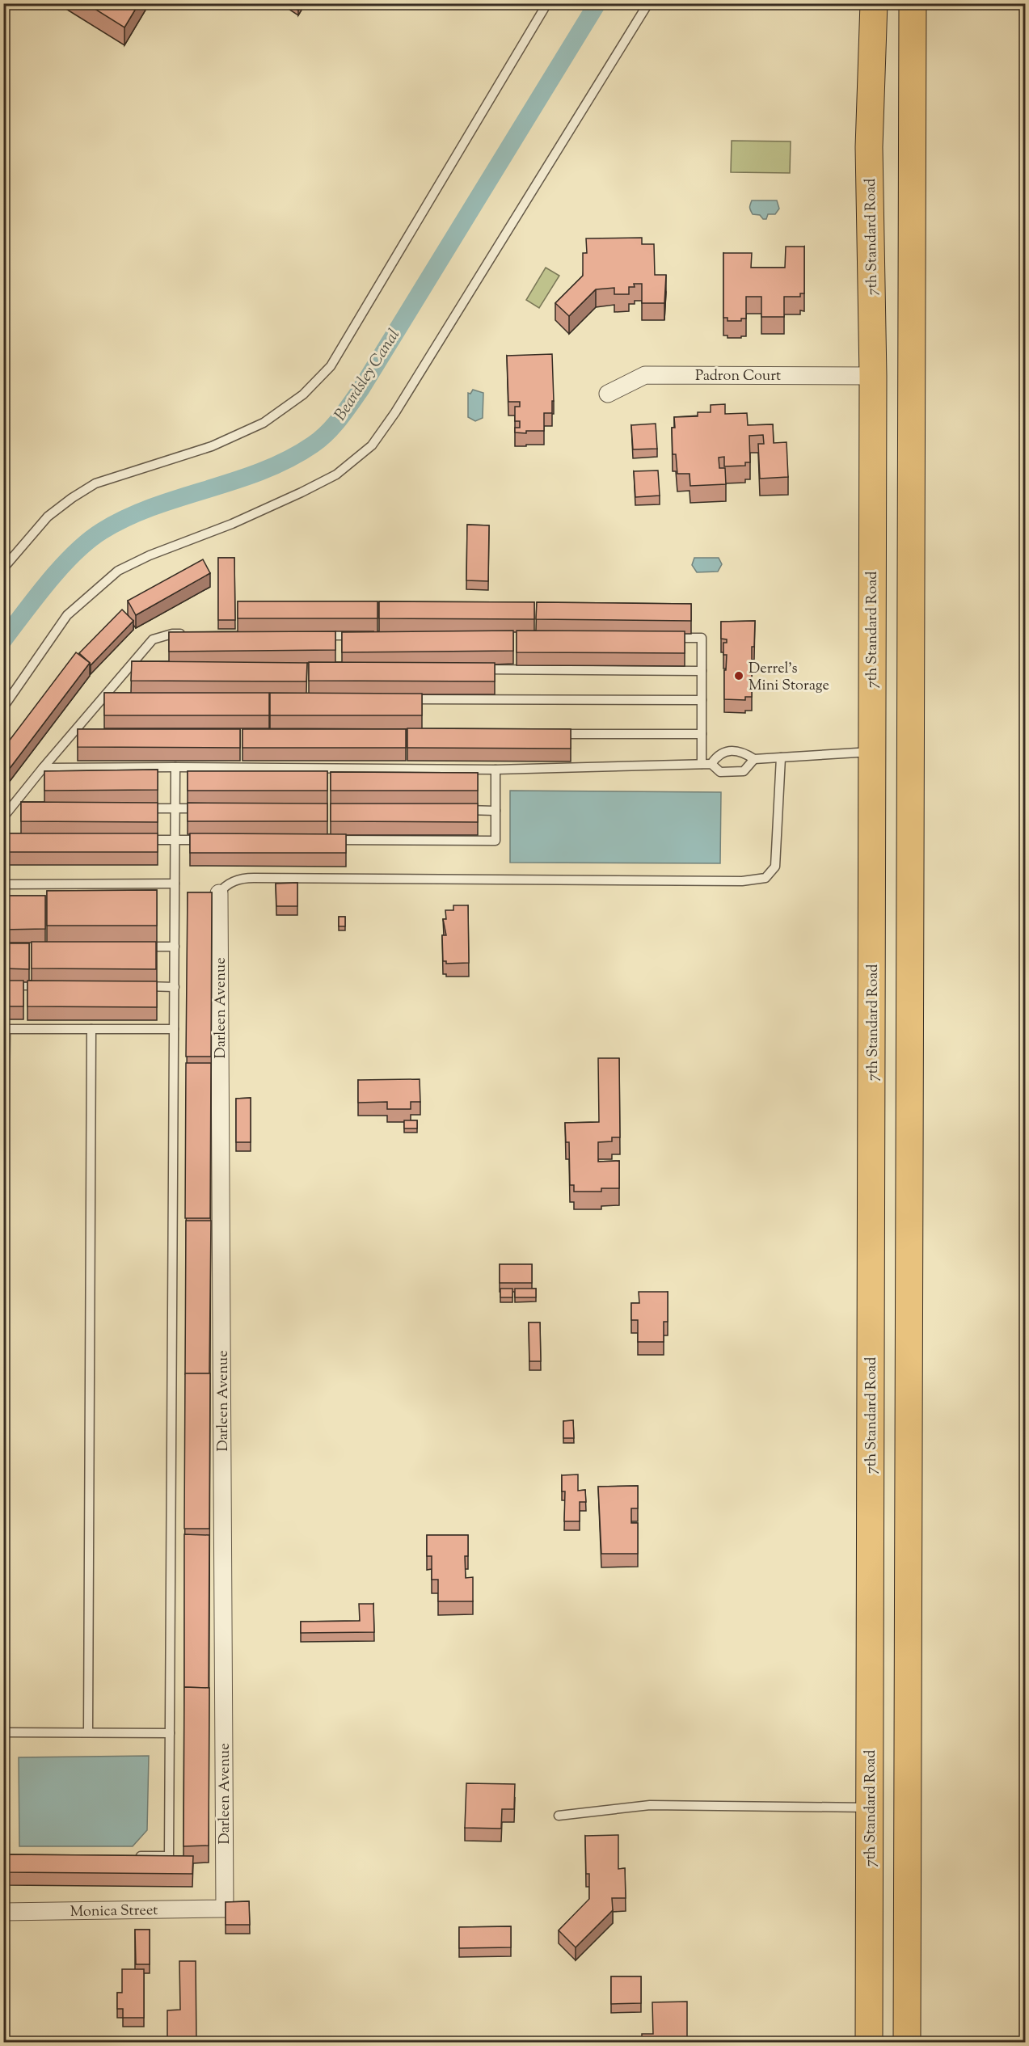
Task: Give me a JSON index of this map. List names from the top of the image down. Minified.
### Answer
{"streets":{"main road":["7th Standard Road"],"street":["Padron Court","Darleen Avenue","Monica Street"]},"crossings":[["7th Standard Road","Padron Court"],["Darleen Avenue","Monica Street"]],"water":["Beardsley Canal"],"places":["Derrel's Mini Storage"]}
